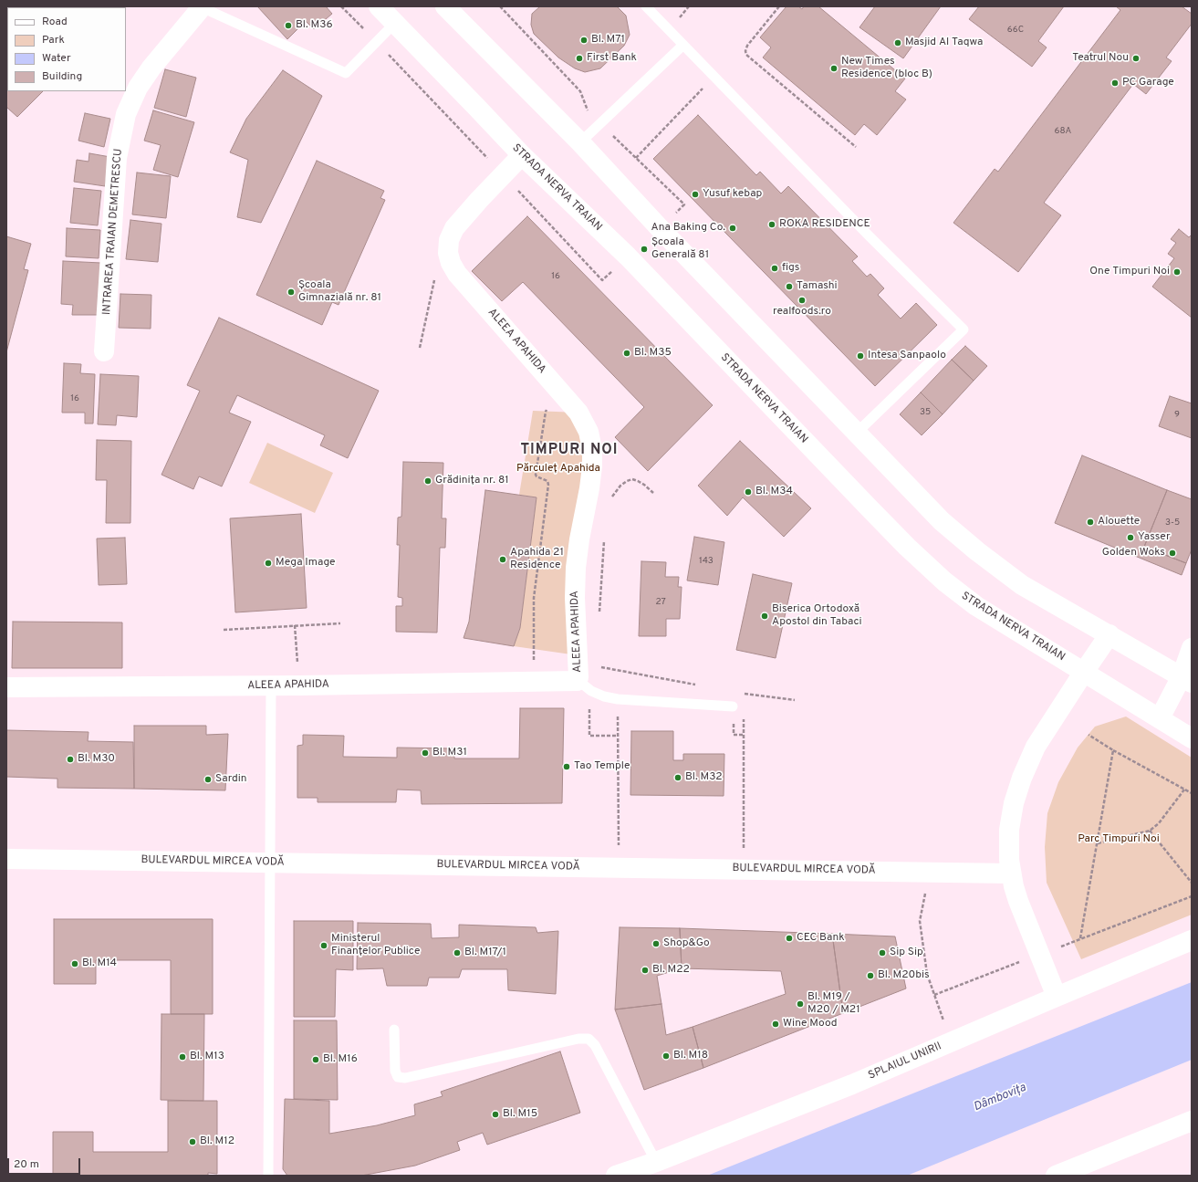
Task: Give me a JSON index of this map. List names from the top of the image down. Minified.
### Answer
{"streets":{"main road":["STRADA NERVA TRAIAN","INTRAREA TRAIAN DEMETRESCU","ALEEA APAHIDA","BULEVARDUL MIRCEA VODĂ","SPLAIUL UNIRII"]},"districts":["TIMPURI NOI"],"water":["Dâmbovița"],"parks":["Părculeț Apahida","Parc Timpuri Noi"],"places":["Bl. M36","Bl. M71","Masjid Al Taqwa","First Bank","Teatrul Nou","New Times Residence (bloc B)","PC Garage","Yusuf kebap","ROKA RESIDENCE","Ana Baking Co.","Școala Generală 81","figs","One Timpuri Noi","Tamashi","Școala Gimnazială nr. 81","realfoods.ro","Bl. M35","Intesa Sanpaolo","Grădinița nr. 81","Bl. M34","Alouette","Yasser","Golden Woks","Apahida 21 Residence","Mega Image","Biserica Ortodoxă Apostol din Tabaci","Bl. M31","Bl. M30","Tao Temple","Bl. M32","Sardin","CEC Bank","Shop&Go","Ministerul Finanțelor Publice","Bl. M17/1","Sip Sip","Bl. M14","Bl. M22","Bl. M20bis","Bl. M19 / M20 / M21","Wine Mood","Bl. M18","Bl. M13","Bl. M16","Bl. M15","Bl. M12"],"house_numbers":["66C","68A","16","16","35","9","3-5","143","27"],"legend":["Road","Park","Water","Building"],"scale_bar":"20 m"}
